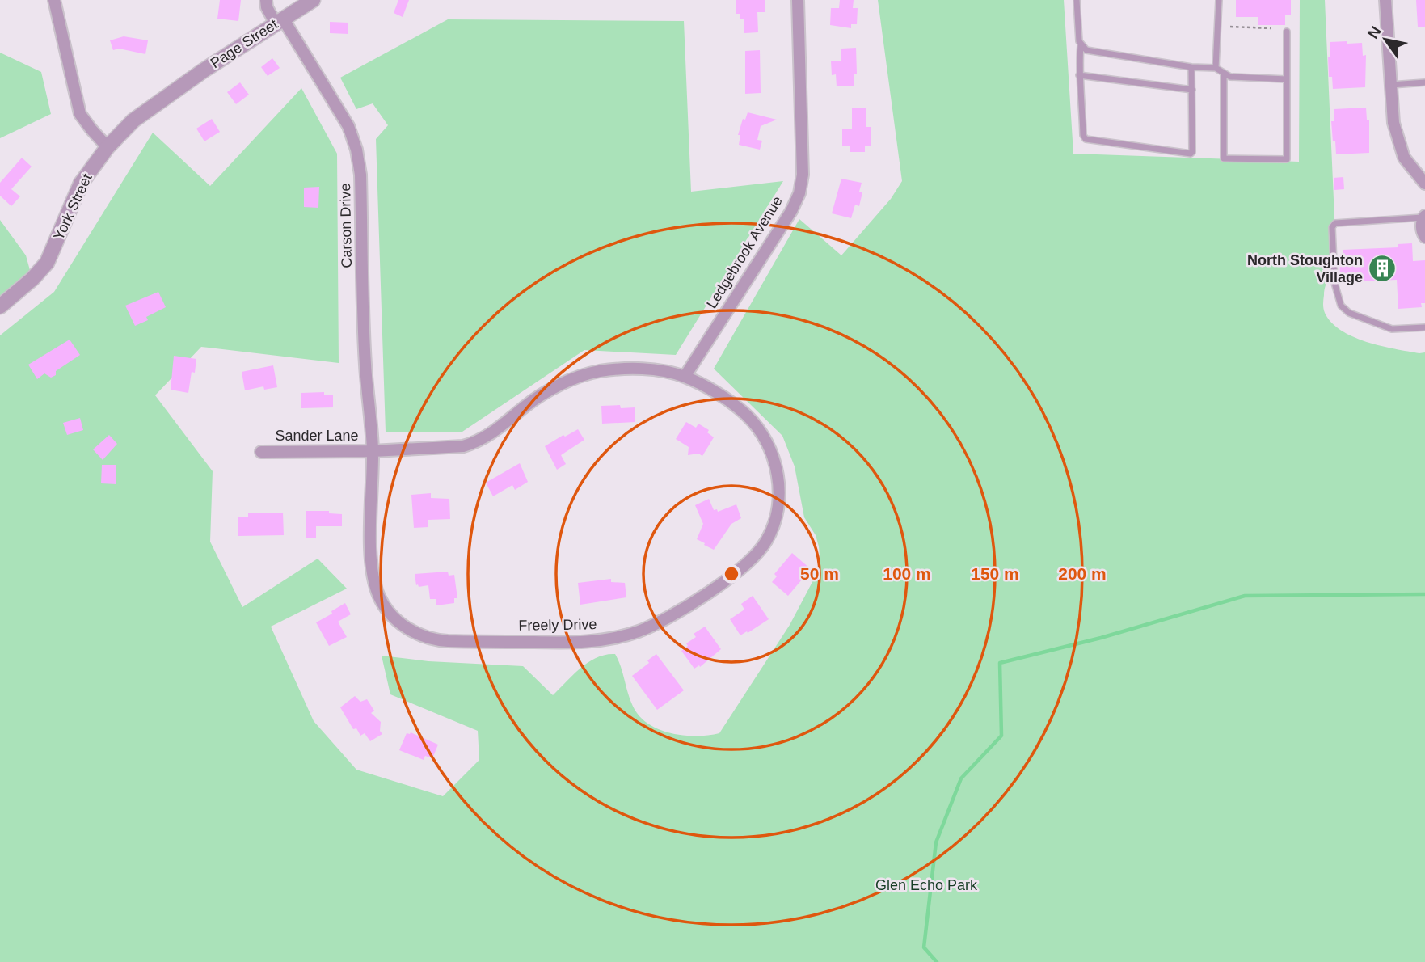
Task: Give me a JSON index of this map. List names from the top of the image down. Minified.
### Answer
{"streets":{"street":["Page Street","York Street","Carson Drive","Ledgebrook Avenue","Sander Lane","Freely Drive"]},"crossings":[["Page Street","York Street"],["Page Street","Carson Drive"],["Carson Drive","Sander Lane"],["Carson Drive","Freely Drive"],["Ledgebrook Avenue","Freely Drive"],["Sander Lane","Freely Drive"]],"parks":["Glen Echo Park"],"places":{"building":["North Stoughton Village"]},"north":"top left","rings":["50 m","100 m","150 m","200 m"]}
